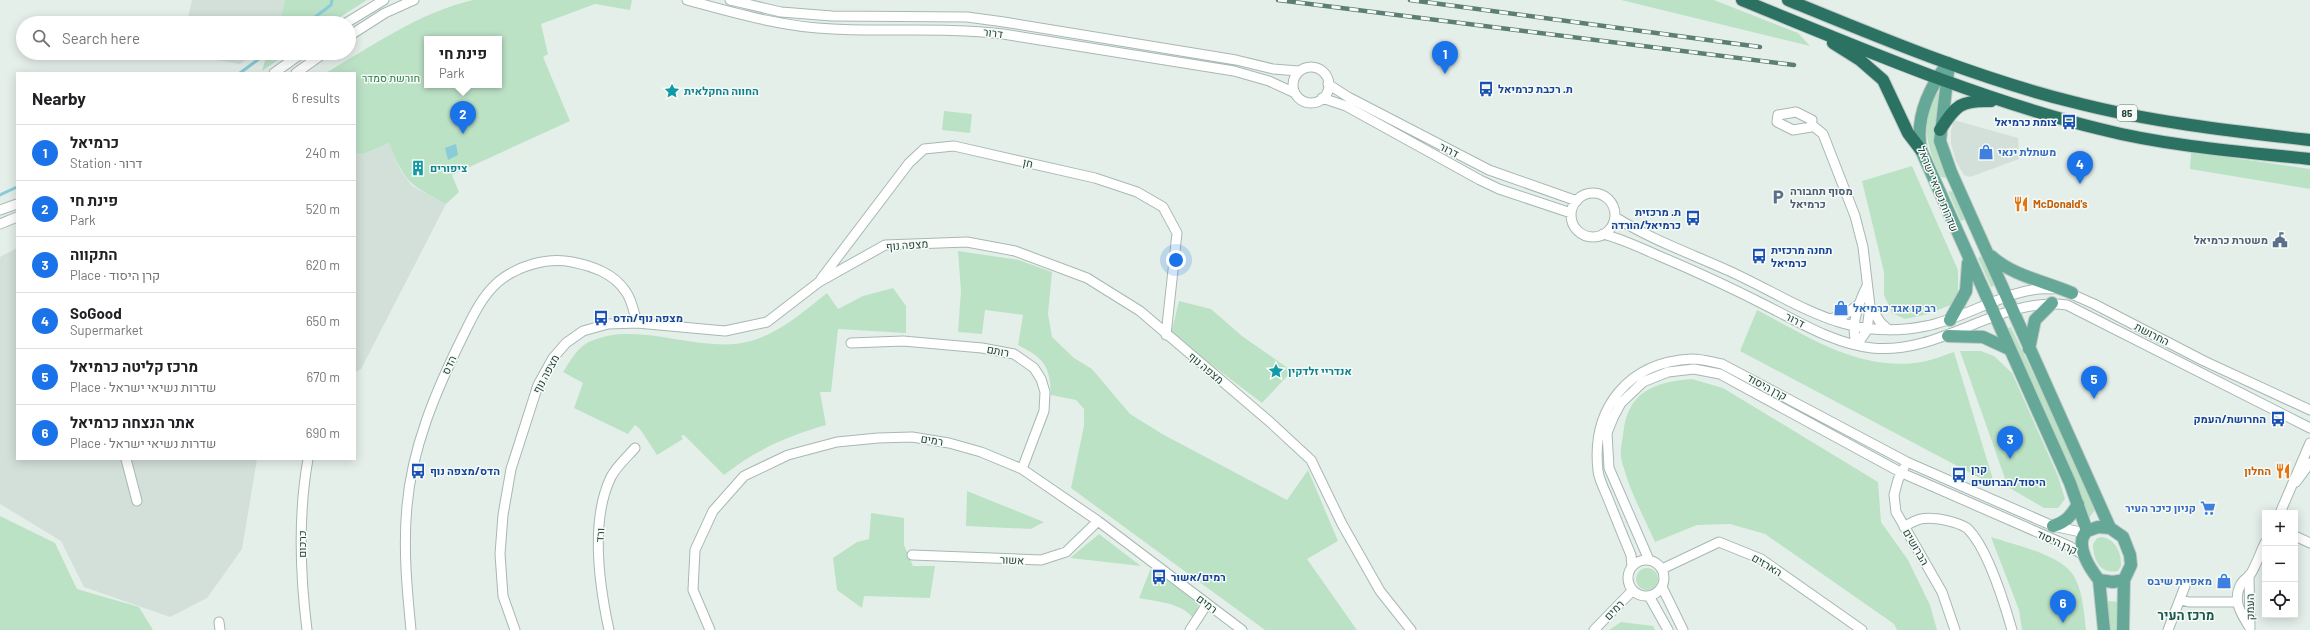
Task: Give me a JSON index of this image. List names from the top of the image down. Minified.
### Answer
{"streets":{"highway":["85"],"main road":["שדרות נשיאי ישראל"],"street":["דרור","חן","מצפה נוף","החרושת","רותם","הדס","קרן היסוד","רמים","ורד","כרכום","הברושים","אשור","הארזים","העמק"]},"crossings":[["דרור","שדרות נשיאי ישראל"],["דרור","החרושת"],["85","שדרות נשיאי ישראל"],["חן","מצפה נוף"],["שדרות נשיאי ישראל","החרושת"],["שדרות נשיאי ישראל","קרן היסוד"],["מצפה נוף","הדס"],["רותם","רמים"],["קרן היסוד","רמים"],["קרן היסוד","הברושים"],["קרן היסוד","הארזים"],["רמים","אשור"],["רמים","הארזים"]],"districts":["מרכז העיר"],"parks":["חורשת סמדר"],"places":{"bus stop":["ת. רכבת כרמיאל","צומת כרמיאל","ת. מרכזית כרמיאל/הורדה","תחנה מרכזית כרמיאל","מצפה נוף/הדס","החרושת/העמק","הדס/מצפה נוף","קרן היסוד/הברושים","רמים/אשור"],"place":["החווה החקלאית","אנדריי זלדקין"],"shop":["משתלת ינאי","רב קו אגד כרמיאל","מאפיית שיבס"],"building":["ציפורים"],"parking":["מסוף תחבורה כרמיאל"],"restaurant":["McDonald's","החלון"],"public building":["משטרת כרמיאל"],"supermarket":["קניון כיכר העיר"]},"page":{"search":"Search here","popup":["פינת חי","Park"],"pins":["1","2","4","5","3","6"],"heading":["Nearby","6 results"],"list":[{"mark":"1","name":"כרמיאל","note":"Station · דרור","value":"240 m"},{"mark":"2","name":"פינת חי","note":"Park","value":"520 m"},{"mark":"3","name":"התקווה","note":"Place · קרן היסוד","value":"620 m"},{"mark":"4","name":"SoGood","note":"Supermarket","value":"650 m"},{"mark":"5","name":"מרכז קליטה כרמיאל","note":"Place · שדרות נשיאי ישראל","value":"670 m"},{"mark":"6","name":"אתר הנצחה כרמיאל","note":"Place · שדרות נשיאי ישראל","value":"690 m"}],"map_buttons":["+","−"]}}
